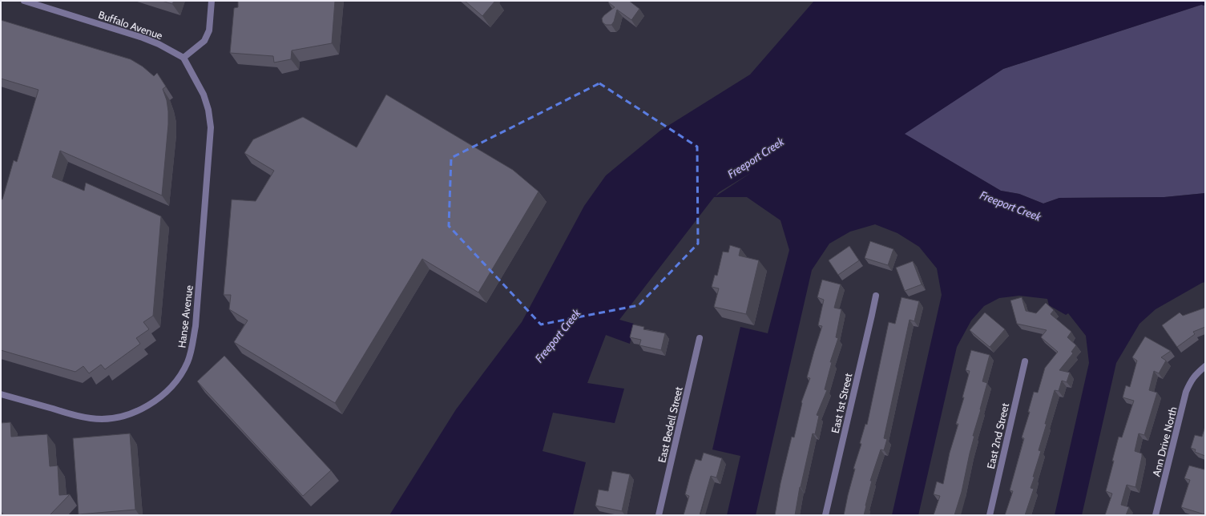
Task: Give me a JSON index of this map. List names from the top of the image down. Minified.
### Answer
{"streets":{"street":["Buffalo Avenue","Hanse Avenue","East 1st Street","East Bedell Street","East 2nd Street","Ann Drive North"]},"crossings":[["Buffalo Avenue","Hanse Avenue"]],"water":["Freeport Creek"]}
